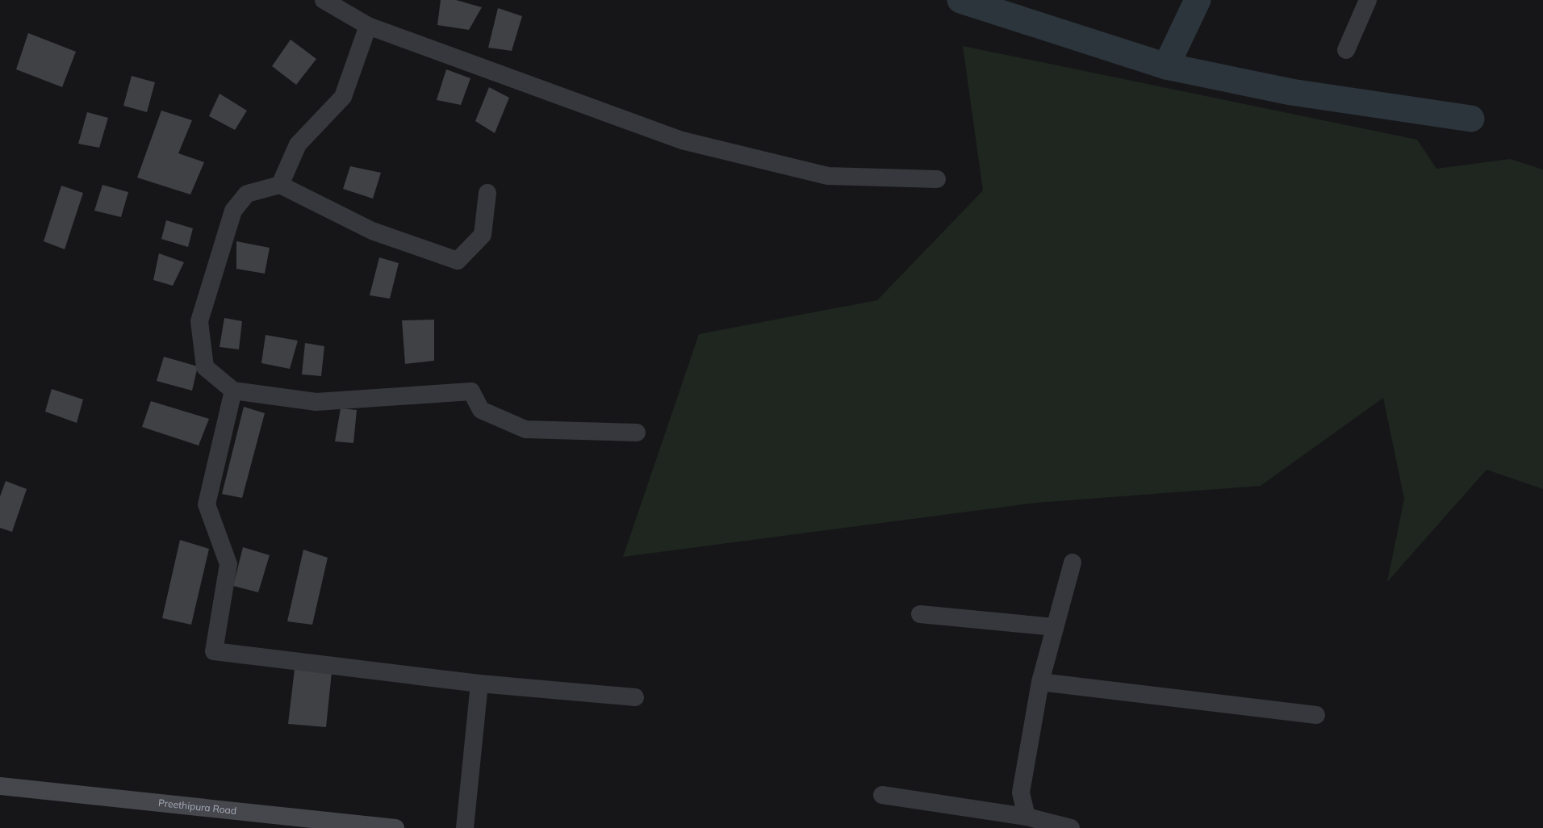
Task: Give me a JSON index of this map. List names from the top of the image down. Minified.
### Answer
{"streets":{"street":["Preethipura Road"]}}
